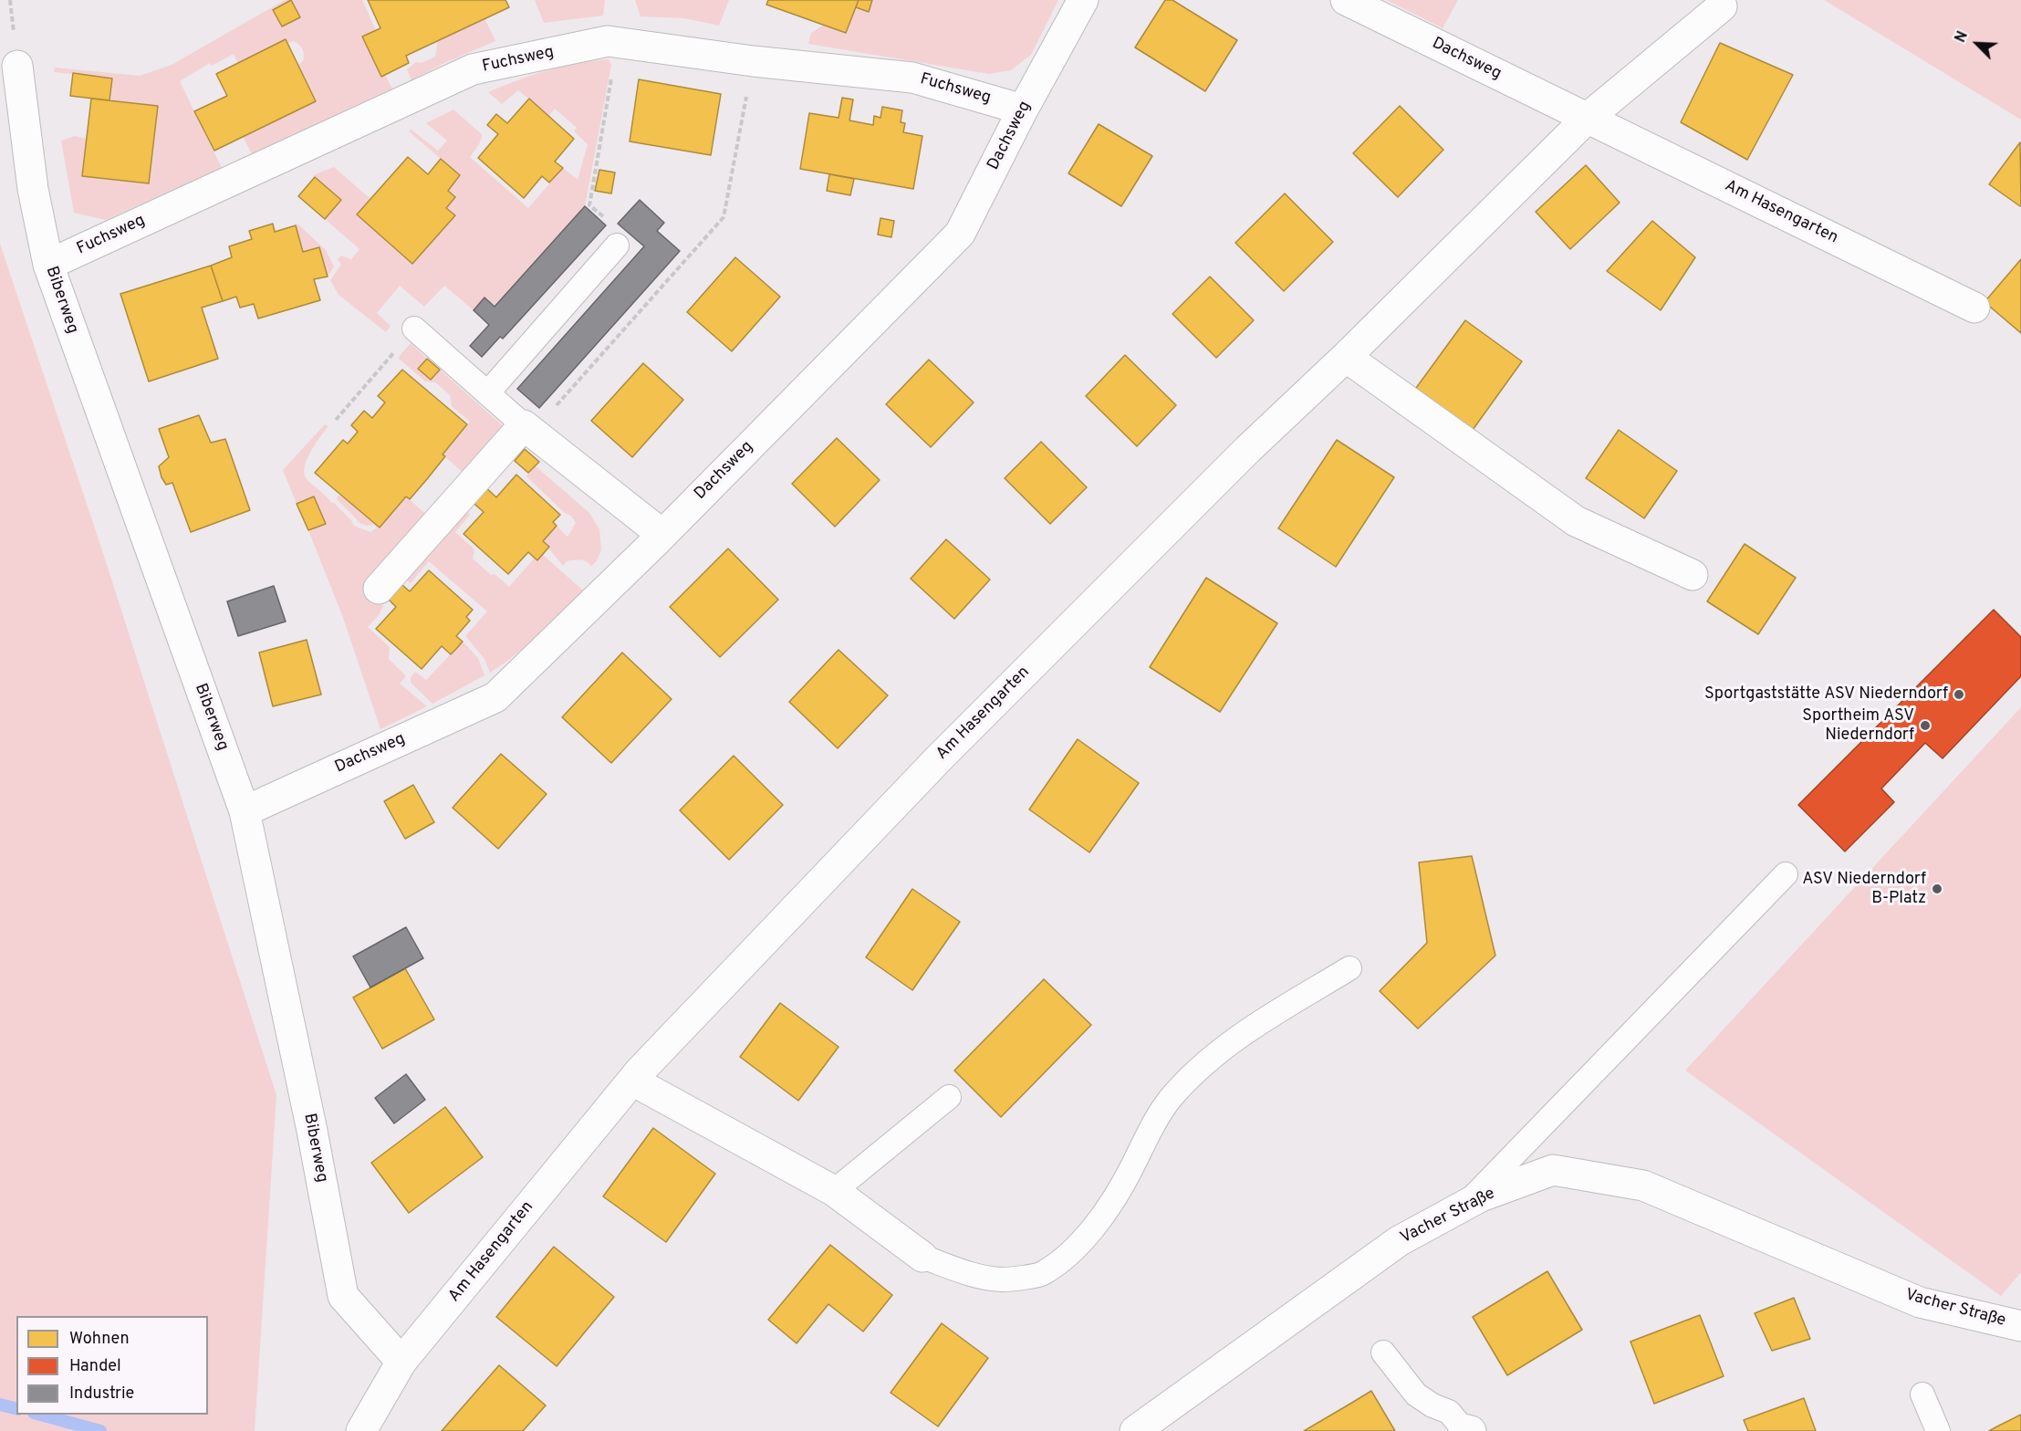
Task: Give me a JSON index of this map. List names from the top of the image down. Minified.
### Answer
{"streets":{"street":["Dachsweg","Fuchsweg","Am Hasengarten","Biberweg","Vacher Straße"]},"crossings":[["Dachsweg","Fuchsweg"],["Dachsweg","Am Hasengarten"],["Dachsweg","Biberweg"],["Fuchsweg","Biberweg"],["Am Hasengarten","Biberweg"]],"places":["Sportgaststätte ASV Niederndorf","Sportheim ASV Niederndorf","ASV Niederndorf B-Platz"],"legend":["Wohnen","Handel","Industrie"],"north":"top left"}
